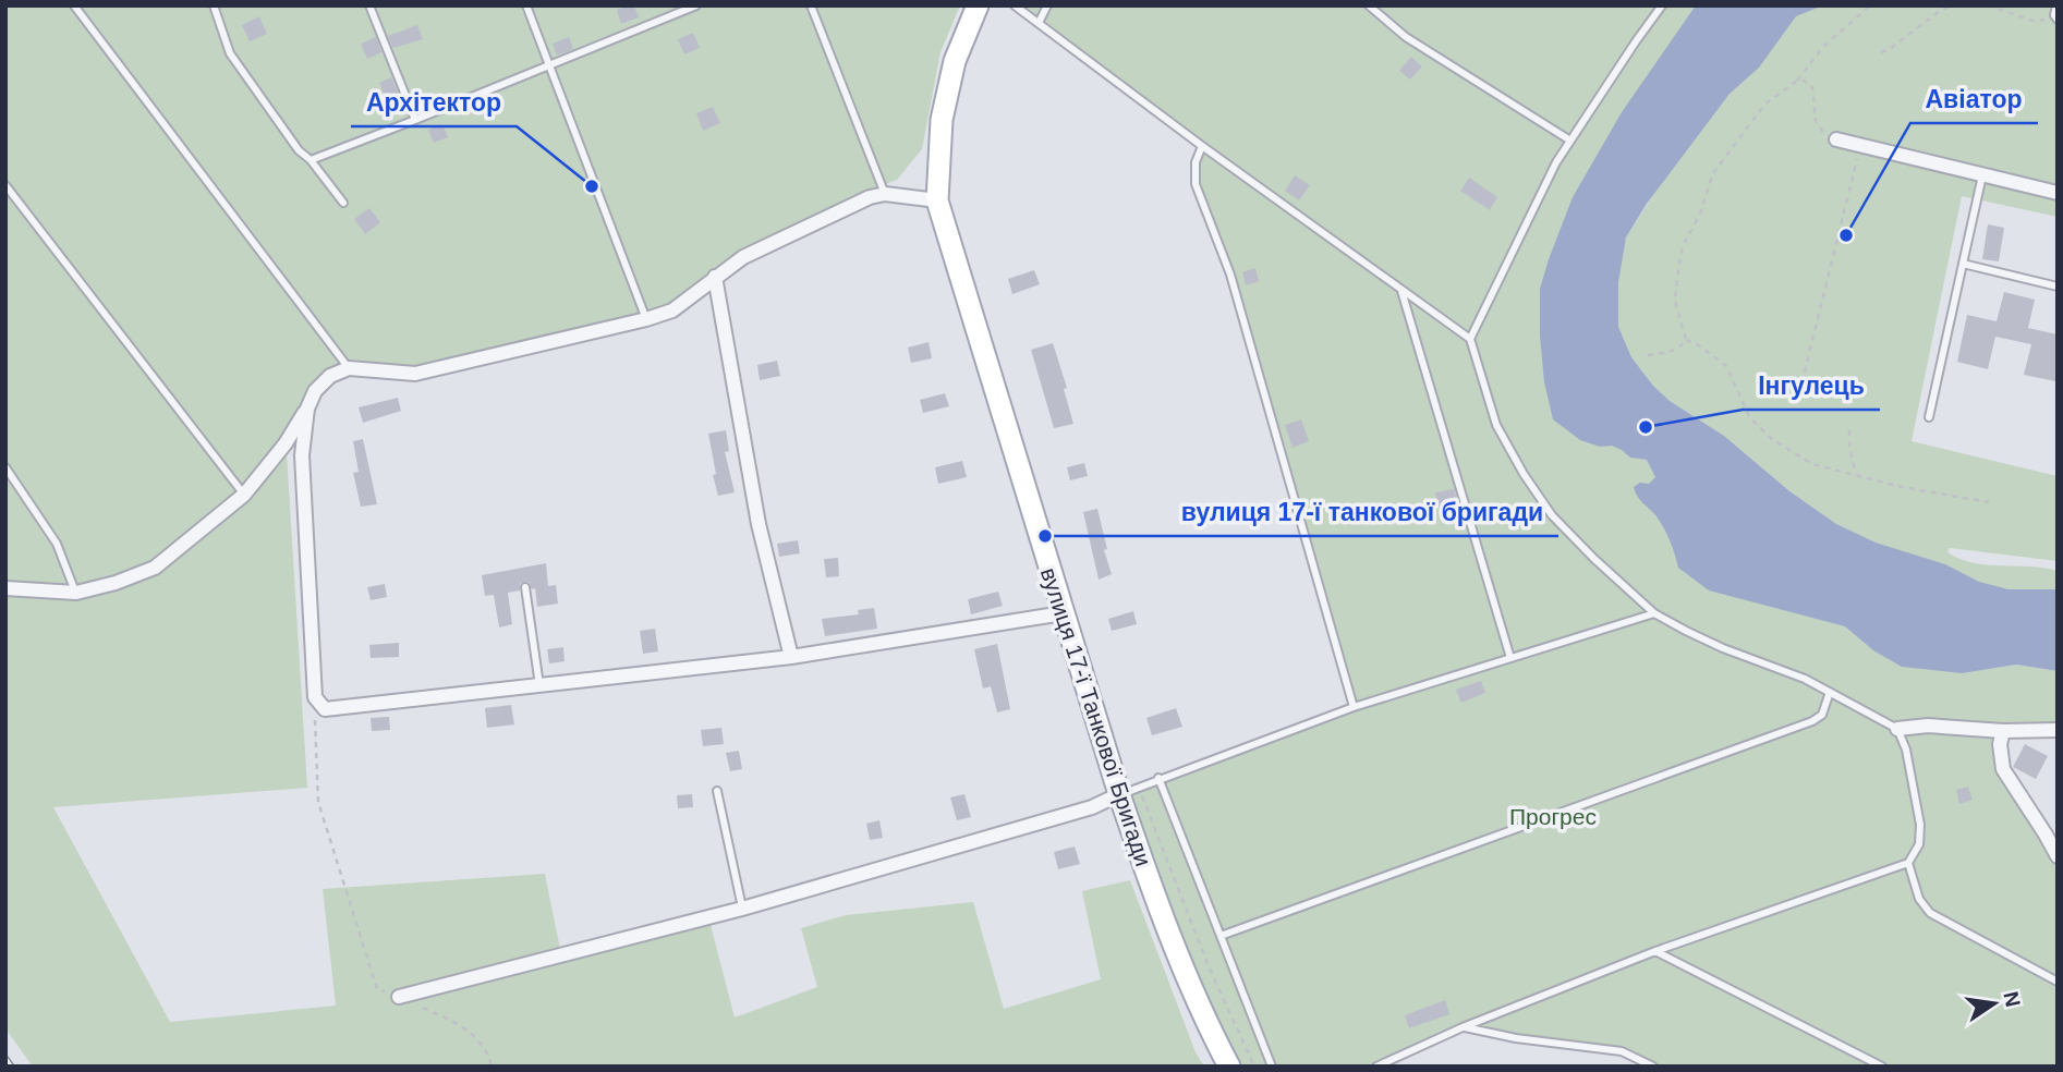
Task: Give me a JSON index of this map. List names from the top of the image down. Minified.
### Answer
{"streets":{"main road":["вулиця 17-ї Танкової Бригади"]},"parks":["Прогрес"],"places":["Архітектор","Авіатор","Інгулець","вулиця 17-ї танкової бригади"],"north":"right"}
